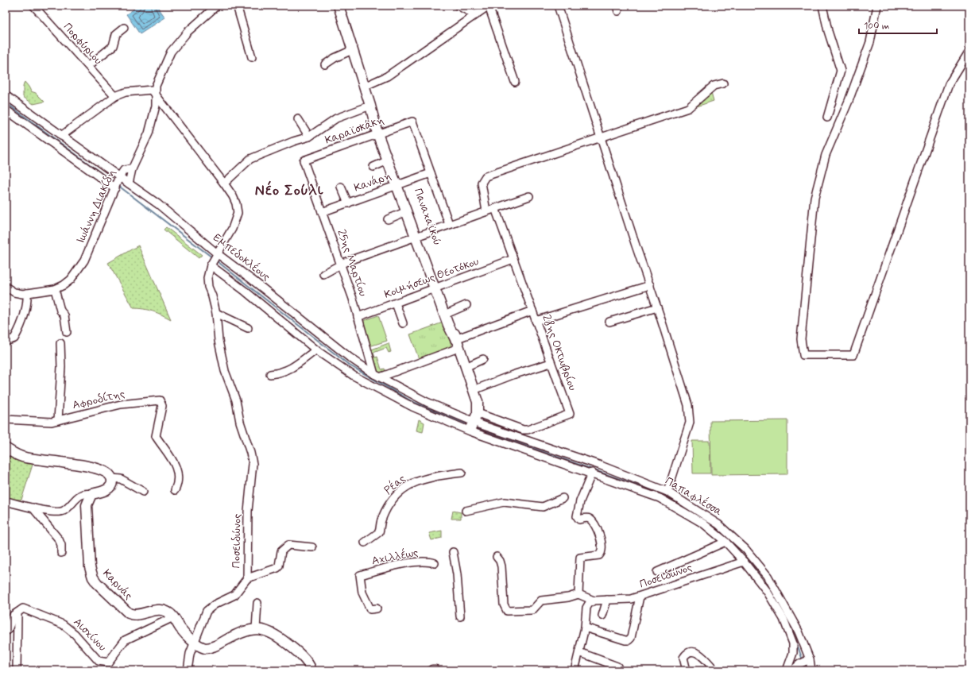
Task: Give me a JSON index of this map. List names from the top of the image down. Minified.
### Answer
{"streets":{"main road":["Παναχαϊκού","Καρυάς"],"street":["Πορφύριου","Καραϊσκάκη","Κανάρη","Ιωάννη Διακίδη","Εμπεδοκλέους","25ης Μαρτίου","Κοιμήσεως Θεοτόκου","28ης Οκτωβρίου","Αφροδίτης","Ρέας","Παπαφλέσσα","Ποσειδώνος","Αχιλλέως","Αισχίνου"]},"crossings":[["Καραϊσκάκη","Κανάρη"],["Καραϊσκάκη","Παναχαϊκού"],["Καραϊσκάκη","25ης Μαρτίου"],["Κανάρη","Παναχαϊκού"],["Κανάρη","25ης Μαρτίου"],["Ιωάννη Διακίδη","Εμπεδοκλέους"],["Παναχαϊκού","Εμπεδοκλέους"],["Παναχαϊκού","Κοιμήσεως Θεοτόκου"],["Παναχαϊκού","28ης Οκτωβρίου"],["Παναχαϊκού","Παπαφλέσσα"],["Εμπεδοκλέους","25ης Μαρτίου"],["Εμπεδοκλέους","28ης Οκτωβρίου"],["Εμπεδοκλέους","Παπαφλέσσα"],["25ης Μαρτίου","Κοιμήσεως Θεοτόκου"],["Κοιμήσεως Θεοτόκου","28ης Οκτωβρίου"],["28ης Οκτωβρίου","Παπαφλέσσα"],["Ποσειδώνος","Καρυάς"],["Καρυάς","Αισχίνου"]],"districts":["Νέο Σούλι"],"scale_bar":"100 m"}
